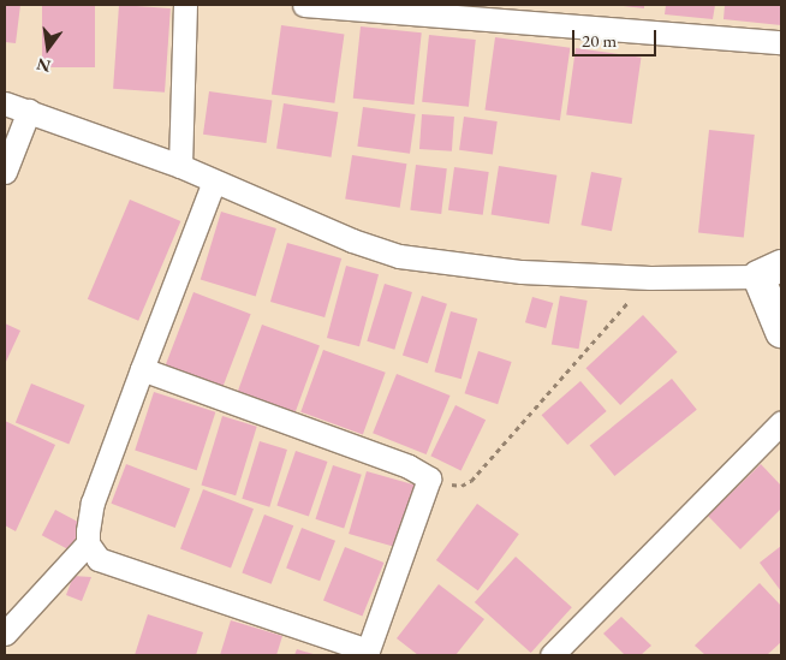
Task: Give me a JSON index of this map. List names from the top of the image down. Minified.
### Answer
{"scale_bar":"20 m","north":"bottom"}
